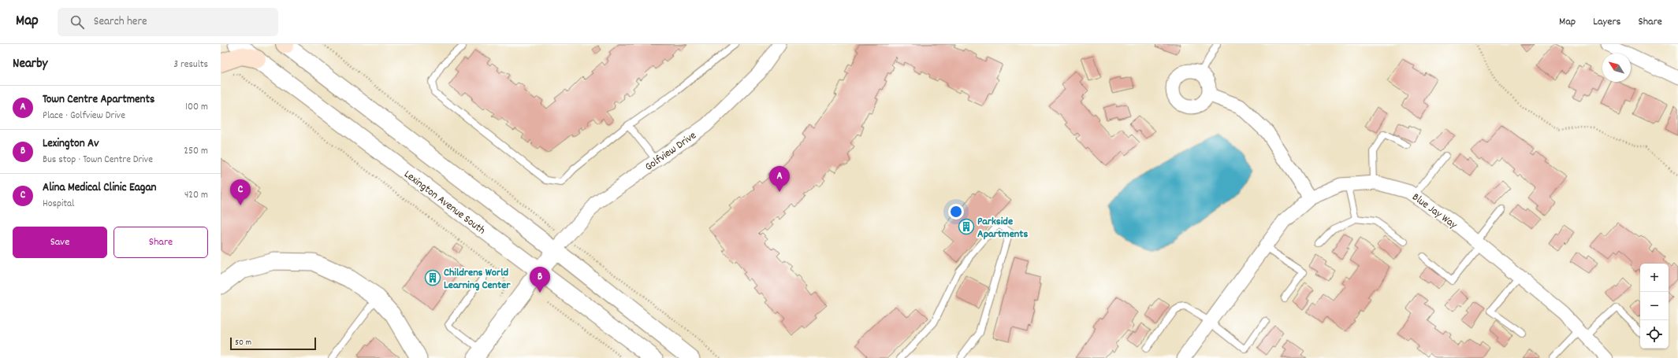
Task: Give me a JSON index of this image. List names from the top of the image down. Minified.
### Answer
{"streets":{"street":["Golfview Drive","Lexington Avenue South","Blue Jay Way"]},"places":{"building":["Parkside Apartments","Childrens World Learning Center"]},"scale_bar":"50 m","north":"top left","page":{"header":"Map","search":"Search here","nav":["Map","Layers","Share"],"heading":["Nearby","3 results"],"list":[{"mark":"A","name":"Town Centre Apartments","note":"Place · Golfview Drive","value":"100 m"},{"mark":"B","name":"Lexington Av","note":"Bus stop · Town Centre Drive","value":"250 m"},{"mark":"C","name":"Alina Medical Clinic Eagan","note":"Hospital","value":"420 m"}],"pins":["A","C","B"],"buttons":["Save","Share"],"map_buttons":["+","−"],"scale":"50 m"}}
